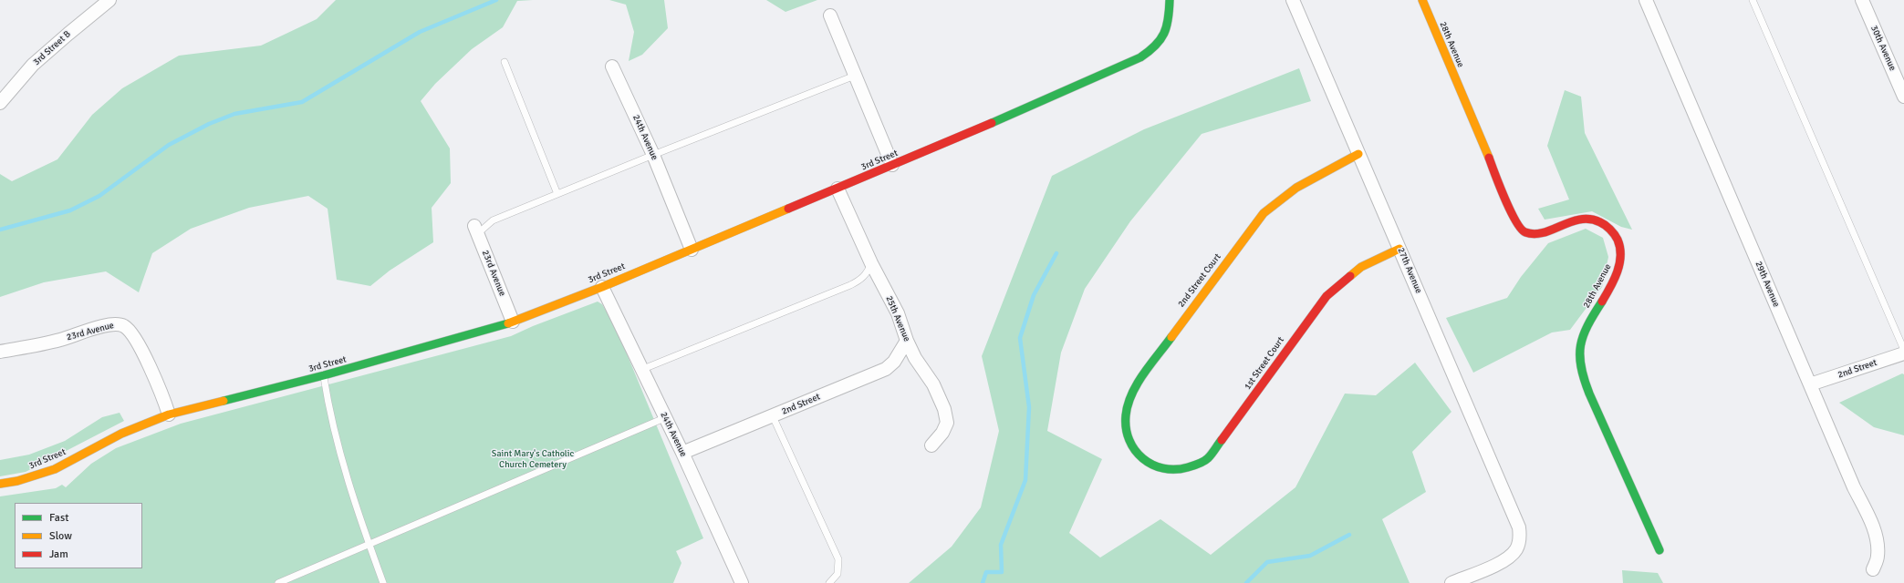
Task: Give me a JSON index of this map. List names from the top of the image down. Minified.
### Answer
{"streets":{"street":["28th Avenue","3rd Street B","30th Avenue","24th Avenue","3rd Street","27th Avenue","23rd Avenue","2nd Street Court","29th Avenue","25th Avenue","1st Street Court","2nd Street"]},"crossings":[["24th Avenue","3rd Street"],["24th Avenue","2nd Street"],["3rd Street","23rd Avenue"],["3rd Street","25th Avenue"],["27th Avenue","2nd Street Court"],["27th Avenue","1st Street Court"],["2nd Street Court","1st Street Court"],["29th Avenue","2nd Street"],["25th Avenue","2nd Street"]],"parks":["Saint Mary's Catholic Church Cemetery"],"legend":["Fast","Slow","Jam"]}
